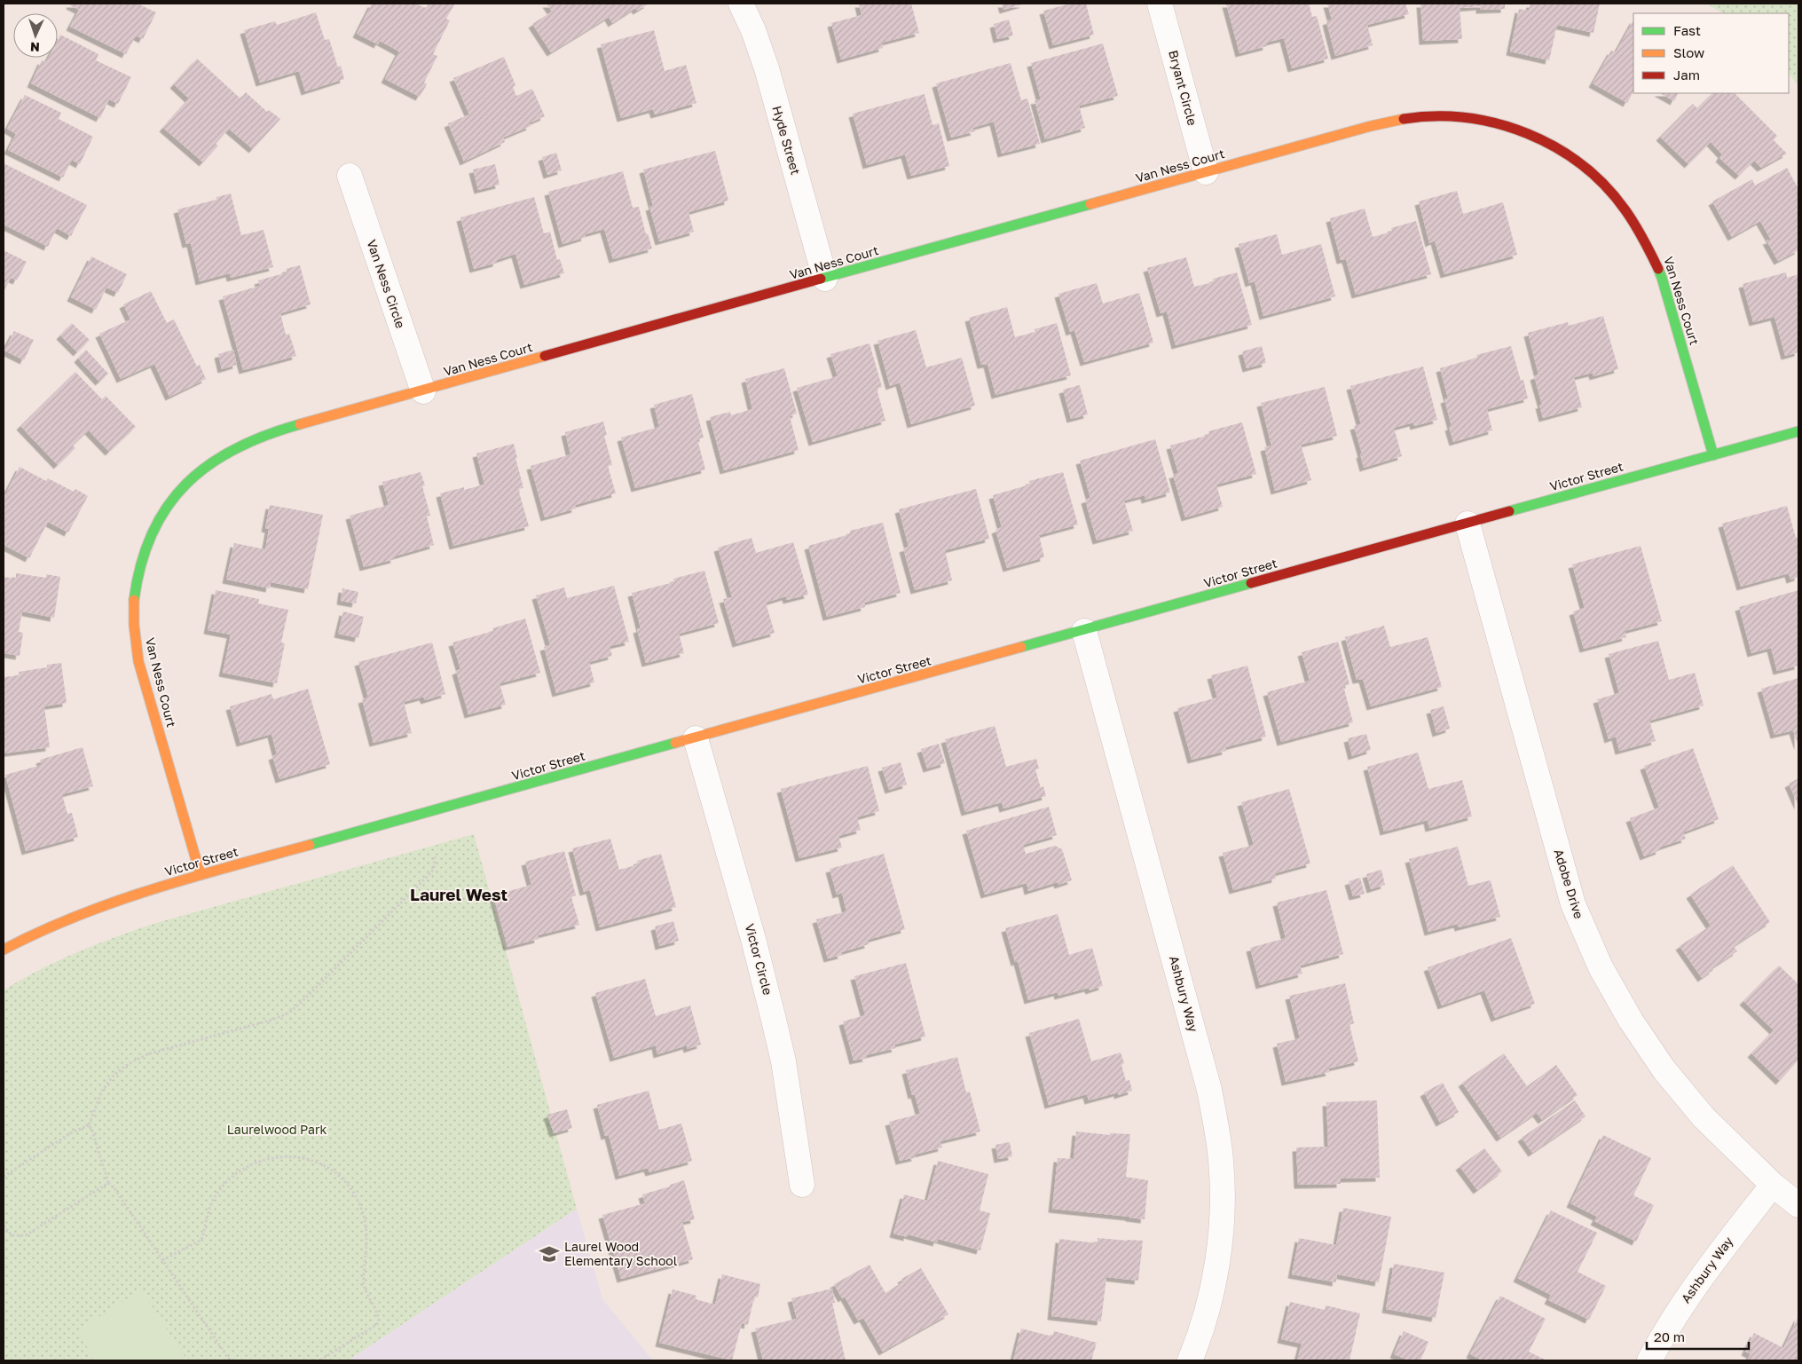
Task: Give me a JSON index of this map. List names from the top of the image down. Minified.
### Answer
{"streets":{"street":["Bryant Circle","Hyde Street","Van Ness Court","Van Ness Circle","Victor Street","Adobe Drive","Victor Circle","Ashbury Way"]},"crossings":[["Bryant Circle","Van Ness Court"],["Hyde Street","Van Ness Court"],["Van Ness Court","Van Ness Circle"],["Van Ness Court","Victor Street"],["Victor Street","Adobe Drive"],["Victor Street","Victor Circle"],["Victor Street","Ashbury Way"],["Adobe Drive","Ashbury Way"]],"districts":["Laurel West"],"parks":["Laurelwood Park"],"places":{"school or university":["Laurel Wood Elementary School"]},"legend":["Fast","Slow","Jam"],"scale_bar":"20 m","north":"bottom"}
